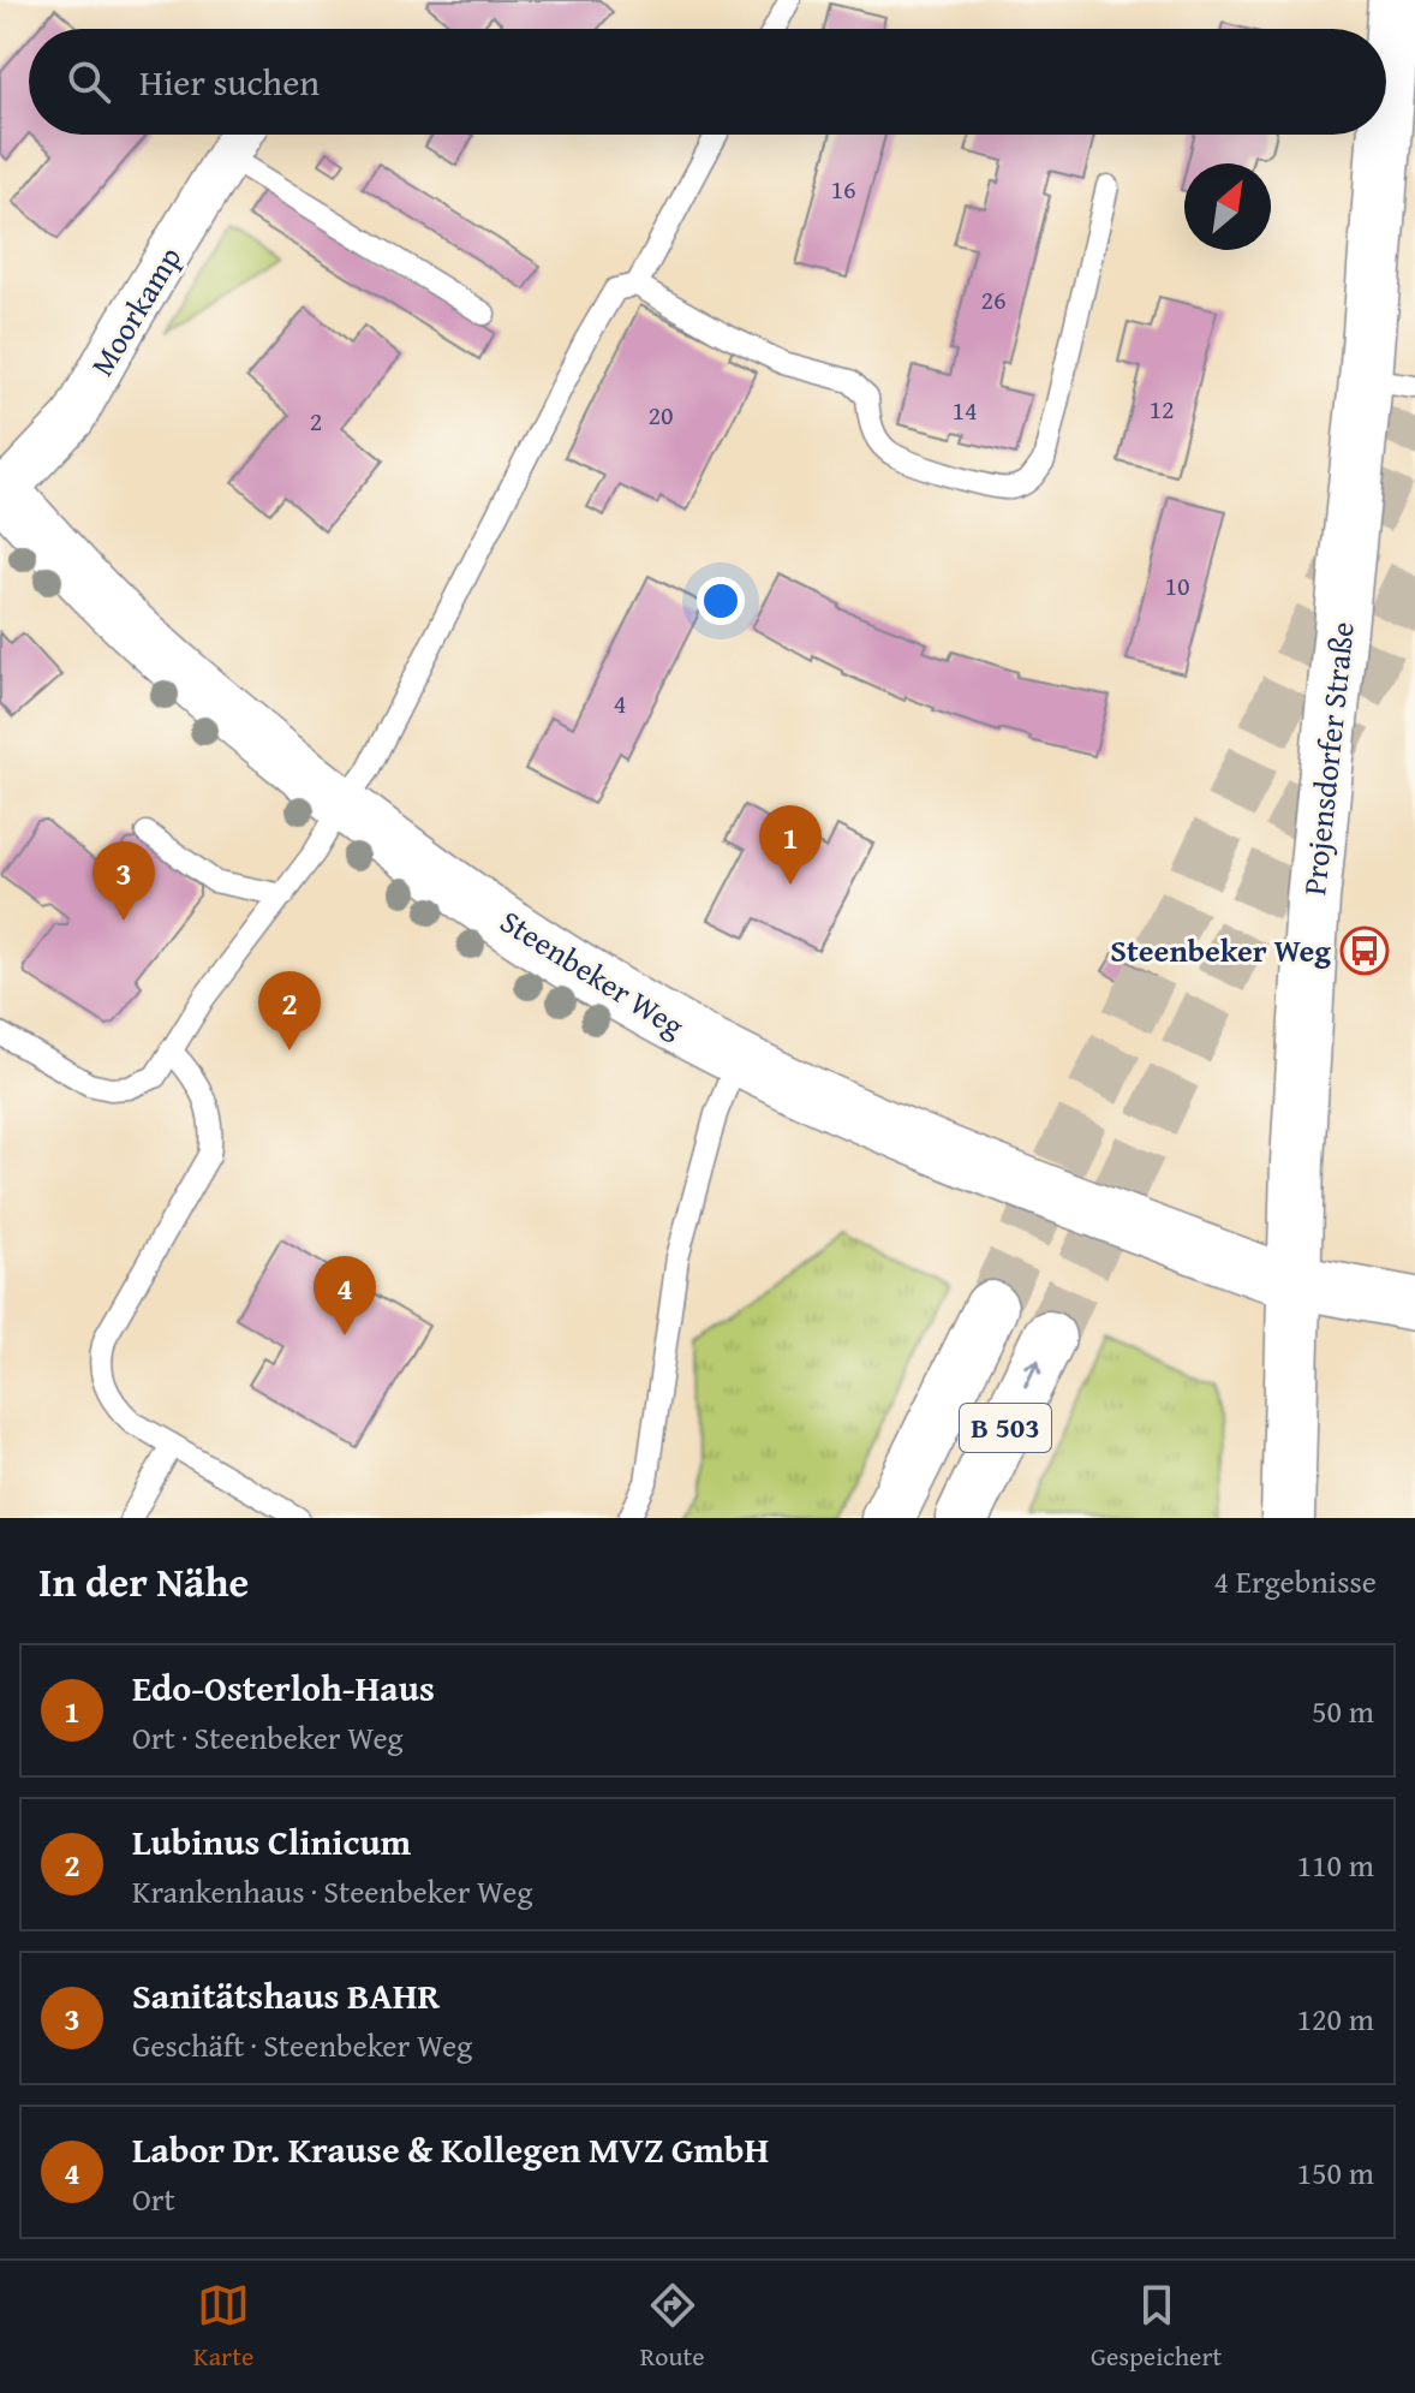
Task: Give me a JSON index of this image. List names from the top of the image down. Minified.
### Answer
{"streets":{"main road":["Projensdorfer Straße","Steenbeker Weg","B 503"],"street":["Moorkamp"]},"crossings":[["Moorkamp","Steenbeker Weg"],["Projensdorfer Straße","Steenbeker Weg"]],"places":{"bus stop":["Steenbeker Weg"]},"house_numbers":["16","26","12","14","20","2","10","4"],"north":"top right","page":{"search":"Hier suchen","pins":["1","3","2","4"],"heading":["In der Nähe","4 Ergebnisse"],"list":[{"mark":"1","name":"Edo-Osterloh-Haus","note":"Ort · Steenbeker Weg","value":"50 m"},{"mark":"2","name":"Lubinus Clinicum","note":"Krankenhaus · Steenbeker Weg","value":"110 m"},{"mark":"3","name":"Sanitätshaus BAHR","note":"Geschäft · Steenbeker Weg","value":"120 m"},{"mark":"4","name":"Labor Dr. Krause & Kollegen MVZ GmbH","note":"Ort","value":"150 m"}],"nav":["Karte","Route","Gespeichert"]}}
